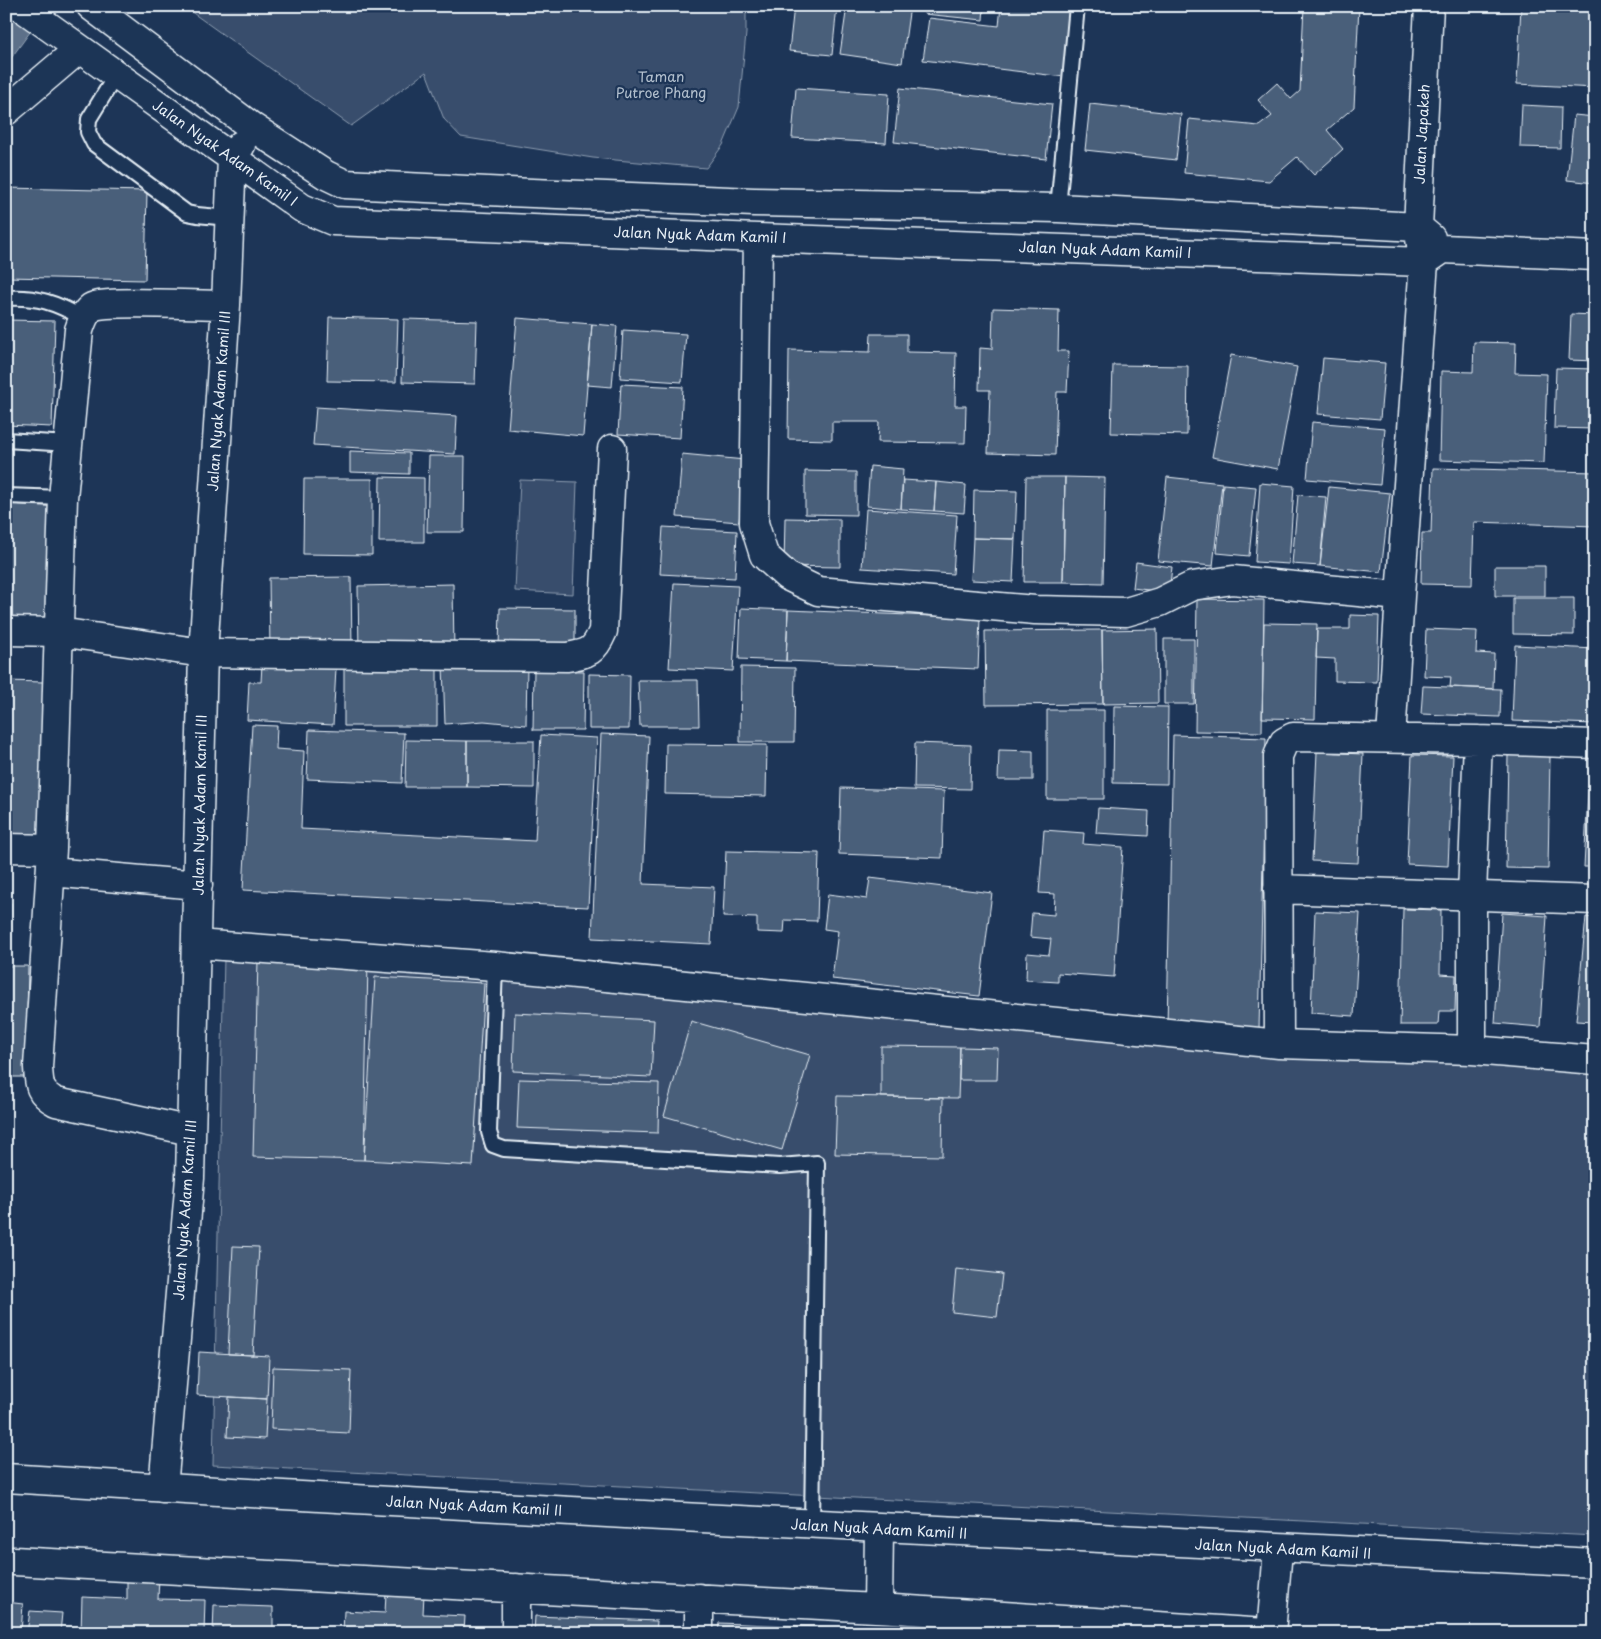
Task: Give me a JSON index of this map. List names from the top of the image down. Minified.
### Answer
{"streets":{"street":["Jalan Japakeh","Jalan Nyak Adam Kamil I","Jalan Nyak Adam Kamil III","Jalan Nyak Adam Kamil II"]},"crossings":[["Jalan Japakeh","Jalan Nyak Adam Kamil I"],["Jalan Nyak Adam Kamil I","Jalan Nyak Adam Kamil III"],["Jalan Nyak Adam Kamil III","Jalan Nyak Adam Kamil II"]],"parks":["Taman Putroe Phang"]}
